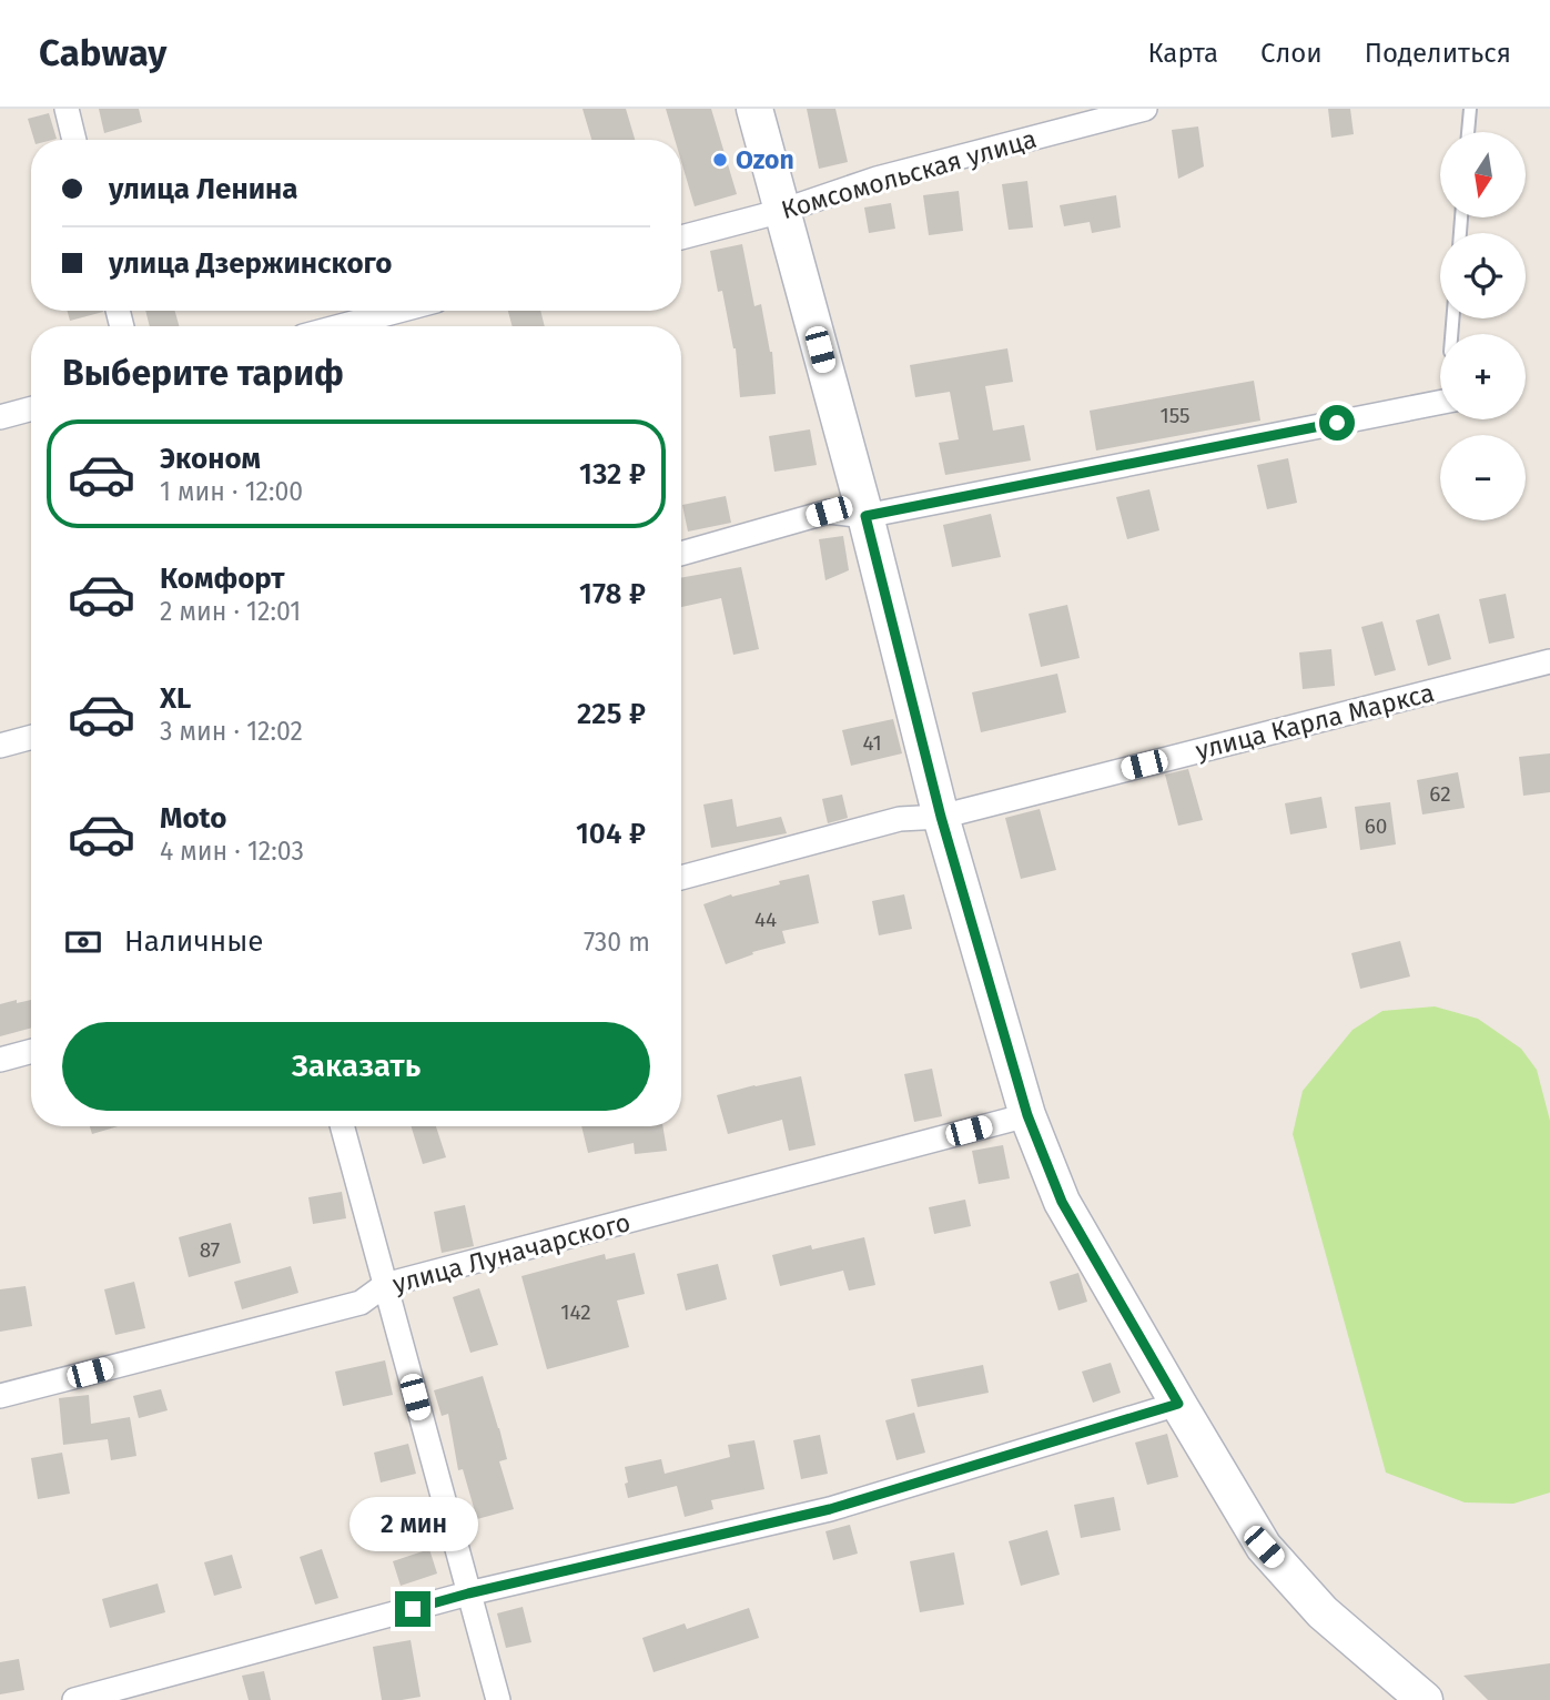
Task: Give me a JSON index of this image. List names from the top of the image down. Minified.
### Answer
{"streets":{"street":["Комсомольская улица","улица Карла Маркса","улица Луначарского"]},"places":["Ozon"],"house_numbers":["155","41","62","60","44","87","142"],"north":"bottom","page":{"header":"Cabway","nav":["Карта","Слои","Поделиться"],"map_buttons":["+","−"],"banner":["улица Ленина","улица Дзержинского"],"heading":"Выберите тариф","list":[{"name":"Эконом","note":"1 мин · 12:00","value":"132 ₽"},{"name":"Комфорт","note":"2 мин · 12:01","value":"178 ₽"},{"name":"XL","note":"3 мин · 12:02","value":"225 ₽"},{"name":"Moto","note":"4 мин · 12:03","value":"104 ₽"}],"pay":["Наличные","730 m"],"buttons":"Заказать","bubble":"2 мин"}}
